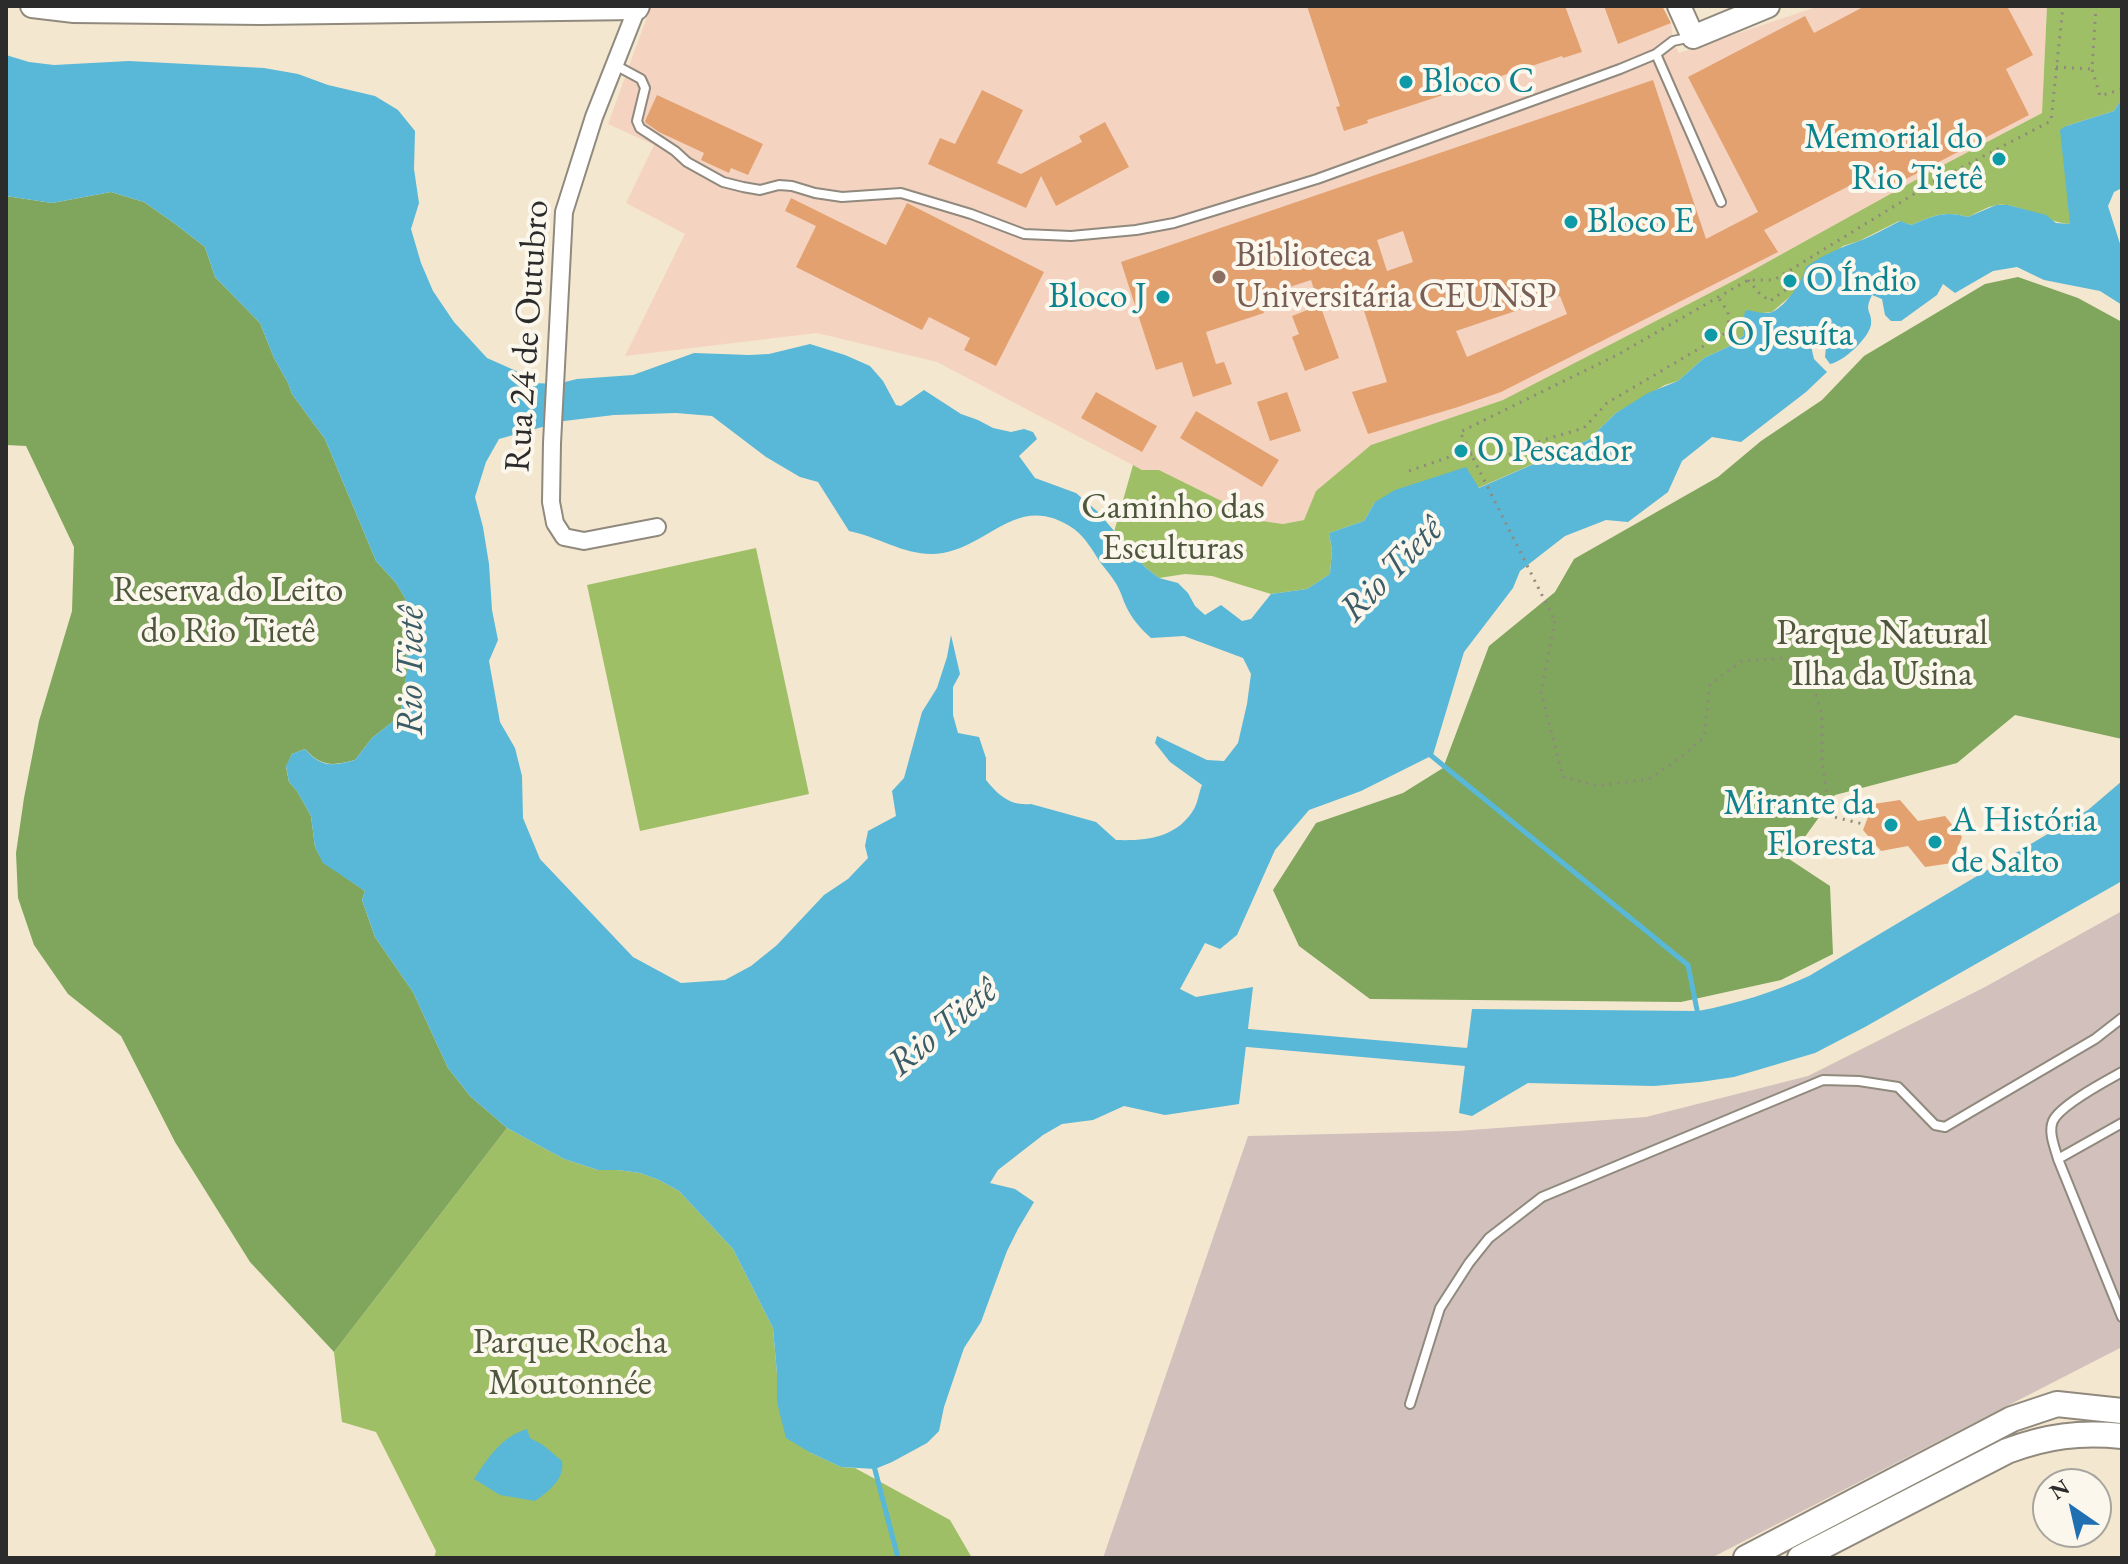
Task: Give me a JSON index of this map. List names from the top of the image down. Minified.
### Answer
{"streets":{"street":["Rua 24 de Outubro"]},"water":["Rio Tietê"],"parks":["Caminho das Esculturas","Reserva do Leito do Rio Tietê","Parque Natural Ilha da Usina","Parque Rocha Moutonnée"],"places":["Bloco C","Memorial do Rio Tietê","Bloco E","Biblioteca Universitária CEUNSP","O Índio","Bloco J","O Jesuíta","O Pescador","Mirante da Floresta","A História de Salto"],"north":"top left"}
